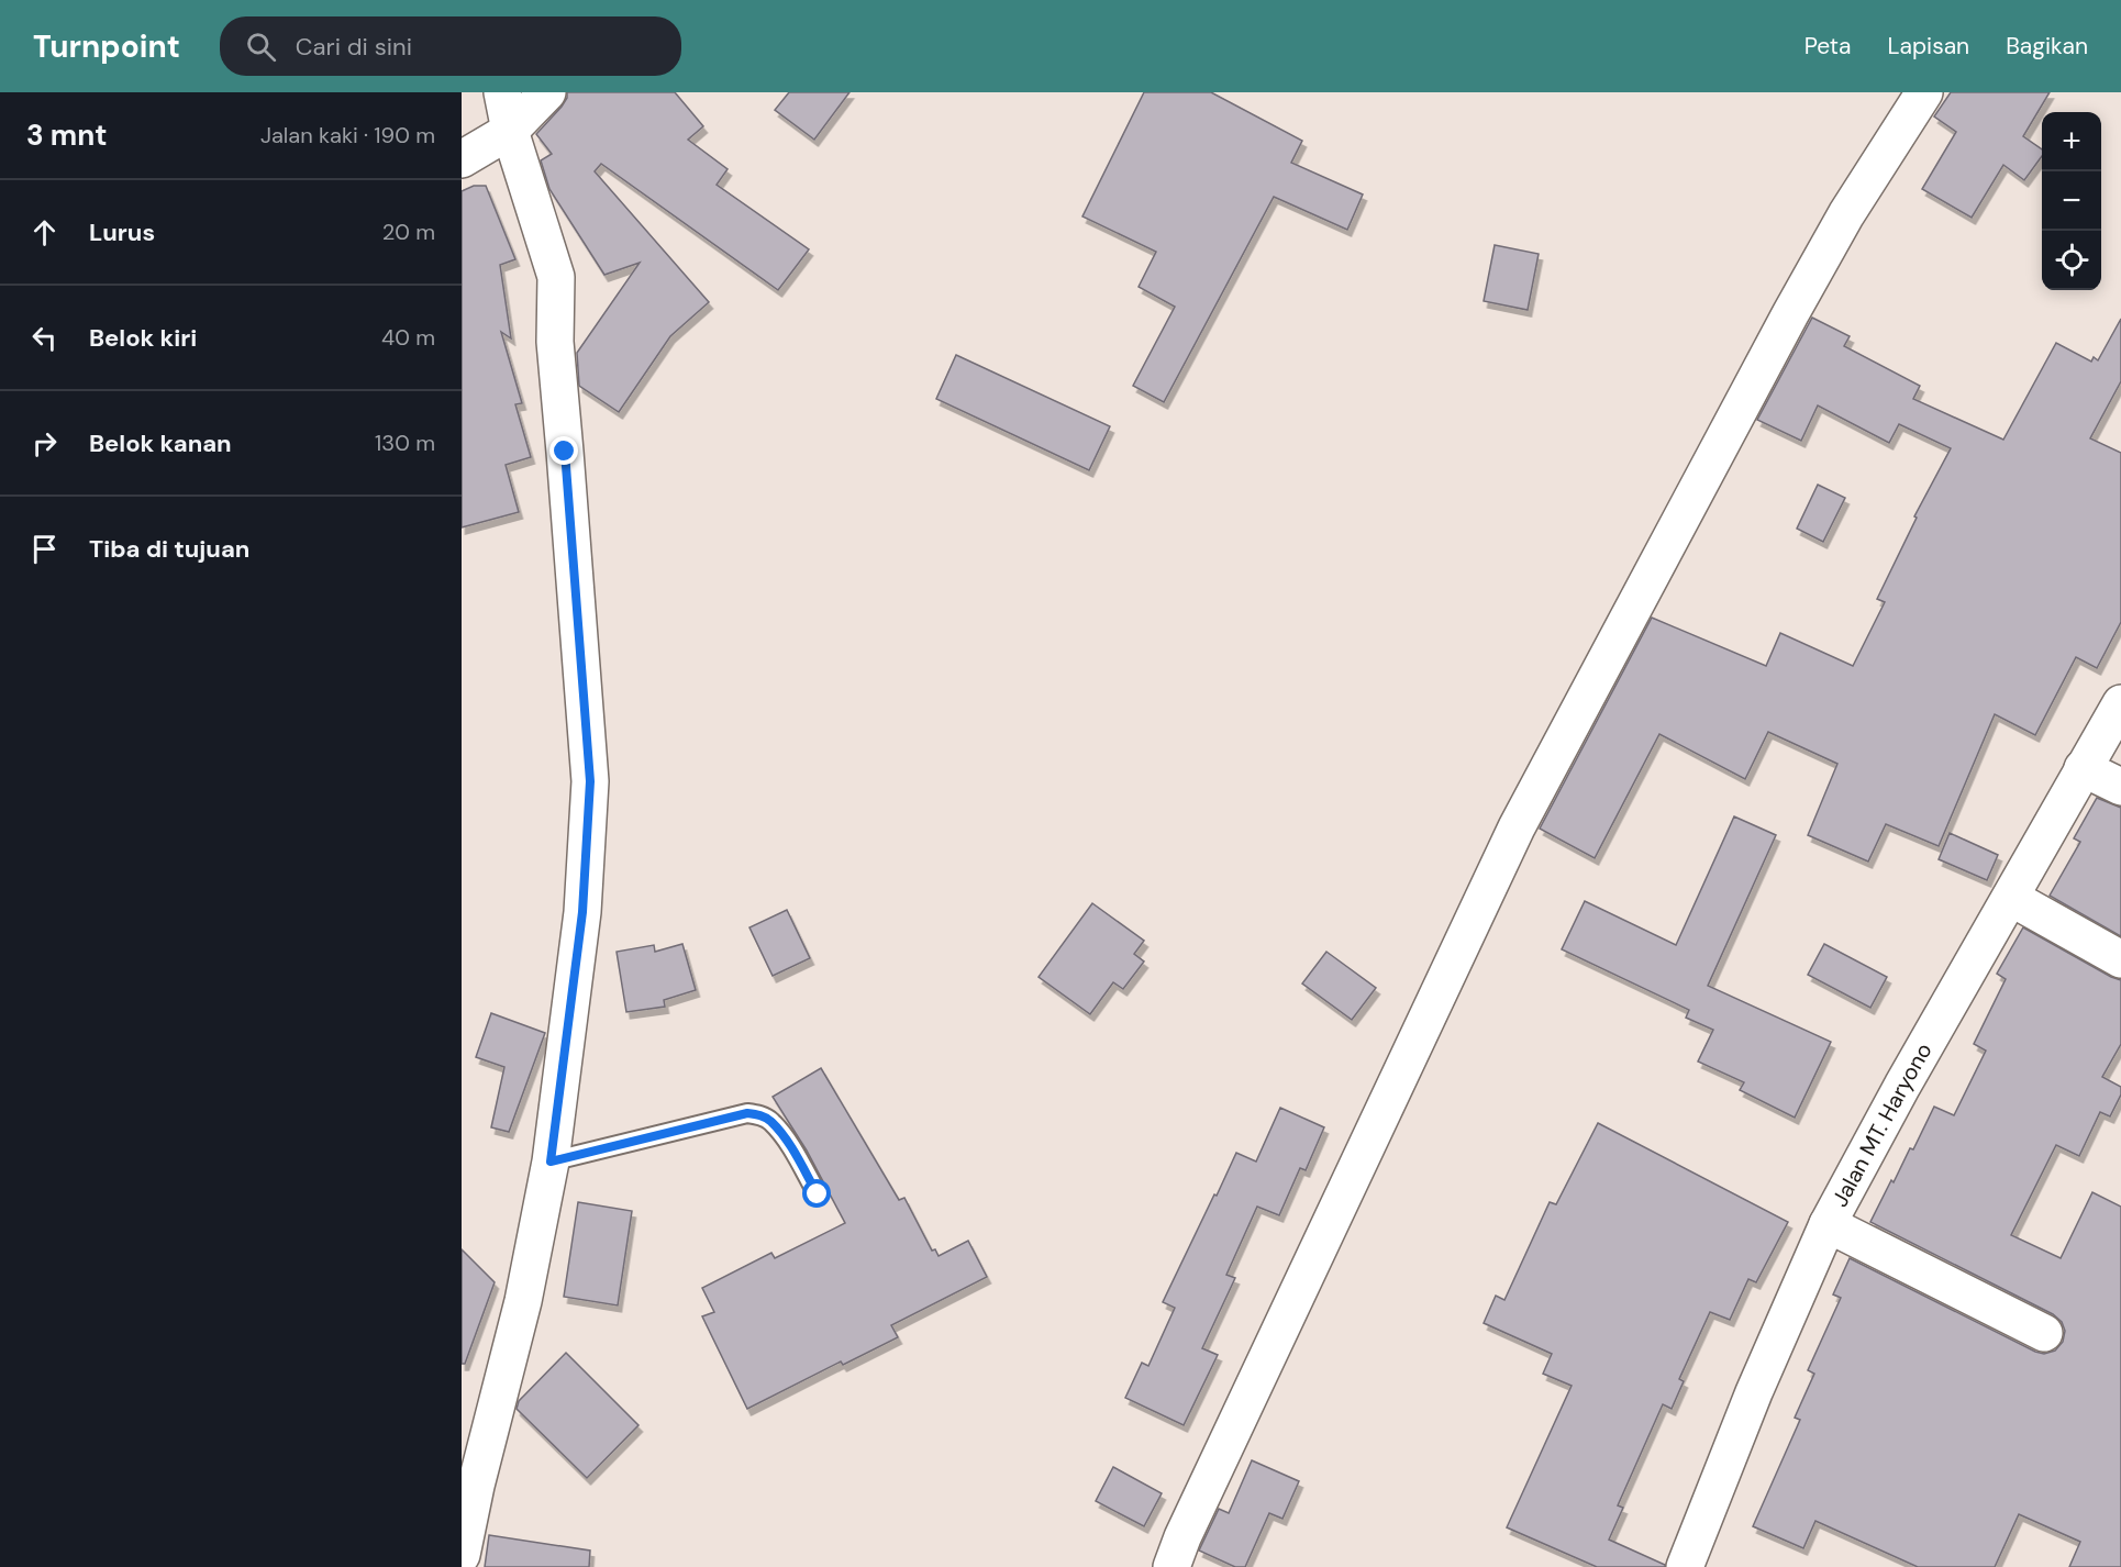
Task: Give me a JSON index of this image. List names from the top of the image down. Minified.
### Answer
{"streets":{"street":["Jalan MT. Haryono"]},"page":{"header":"Turnpoint","search":"Cari di sini","nav":["Peta","Lapisan","Bagikan"],"heading":["3 mnt","Jalan kaki · 190 m"],"map_buttons":["+","−"],"list":[["Lurus","20 m"],["Belok kiri","40 m"],["Belok kanan","130 m"],"Tiba di tujuan"]}}
